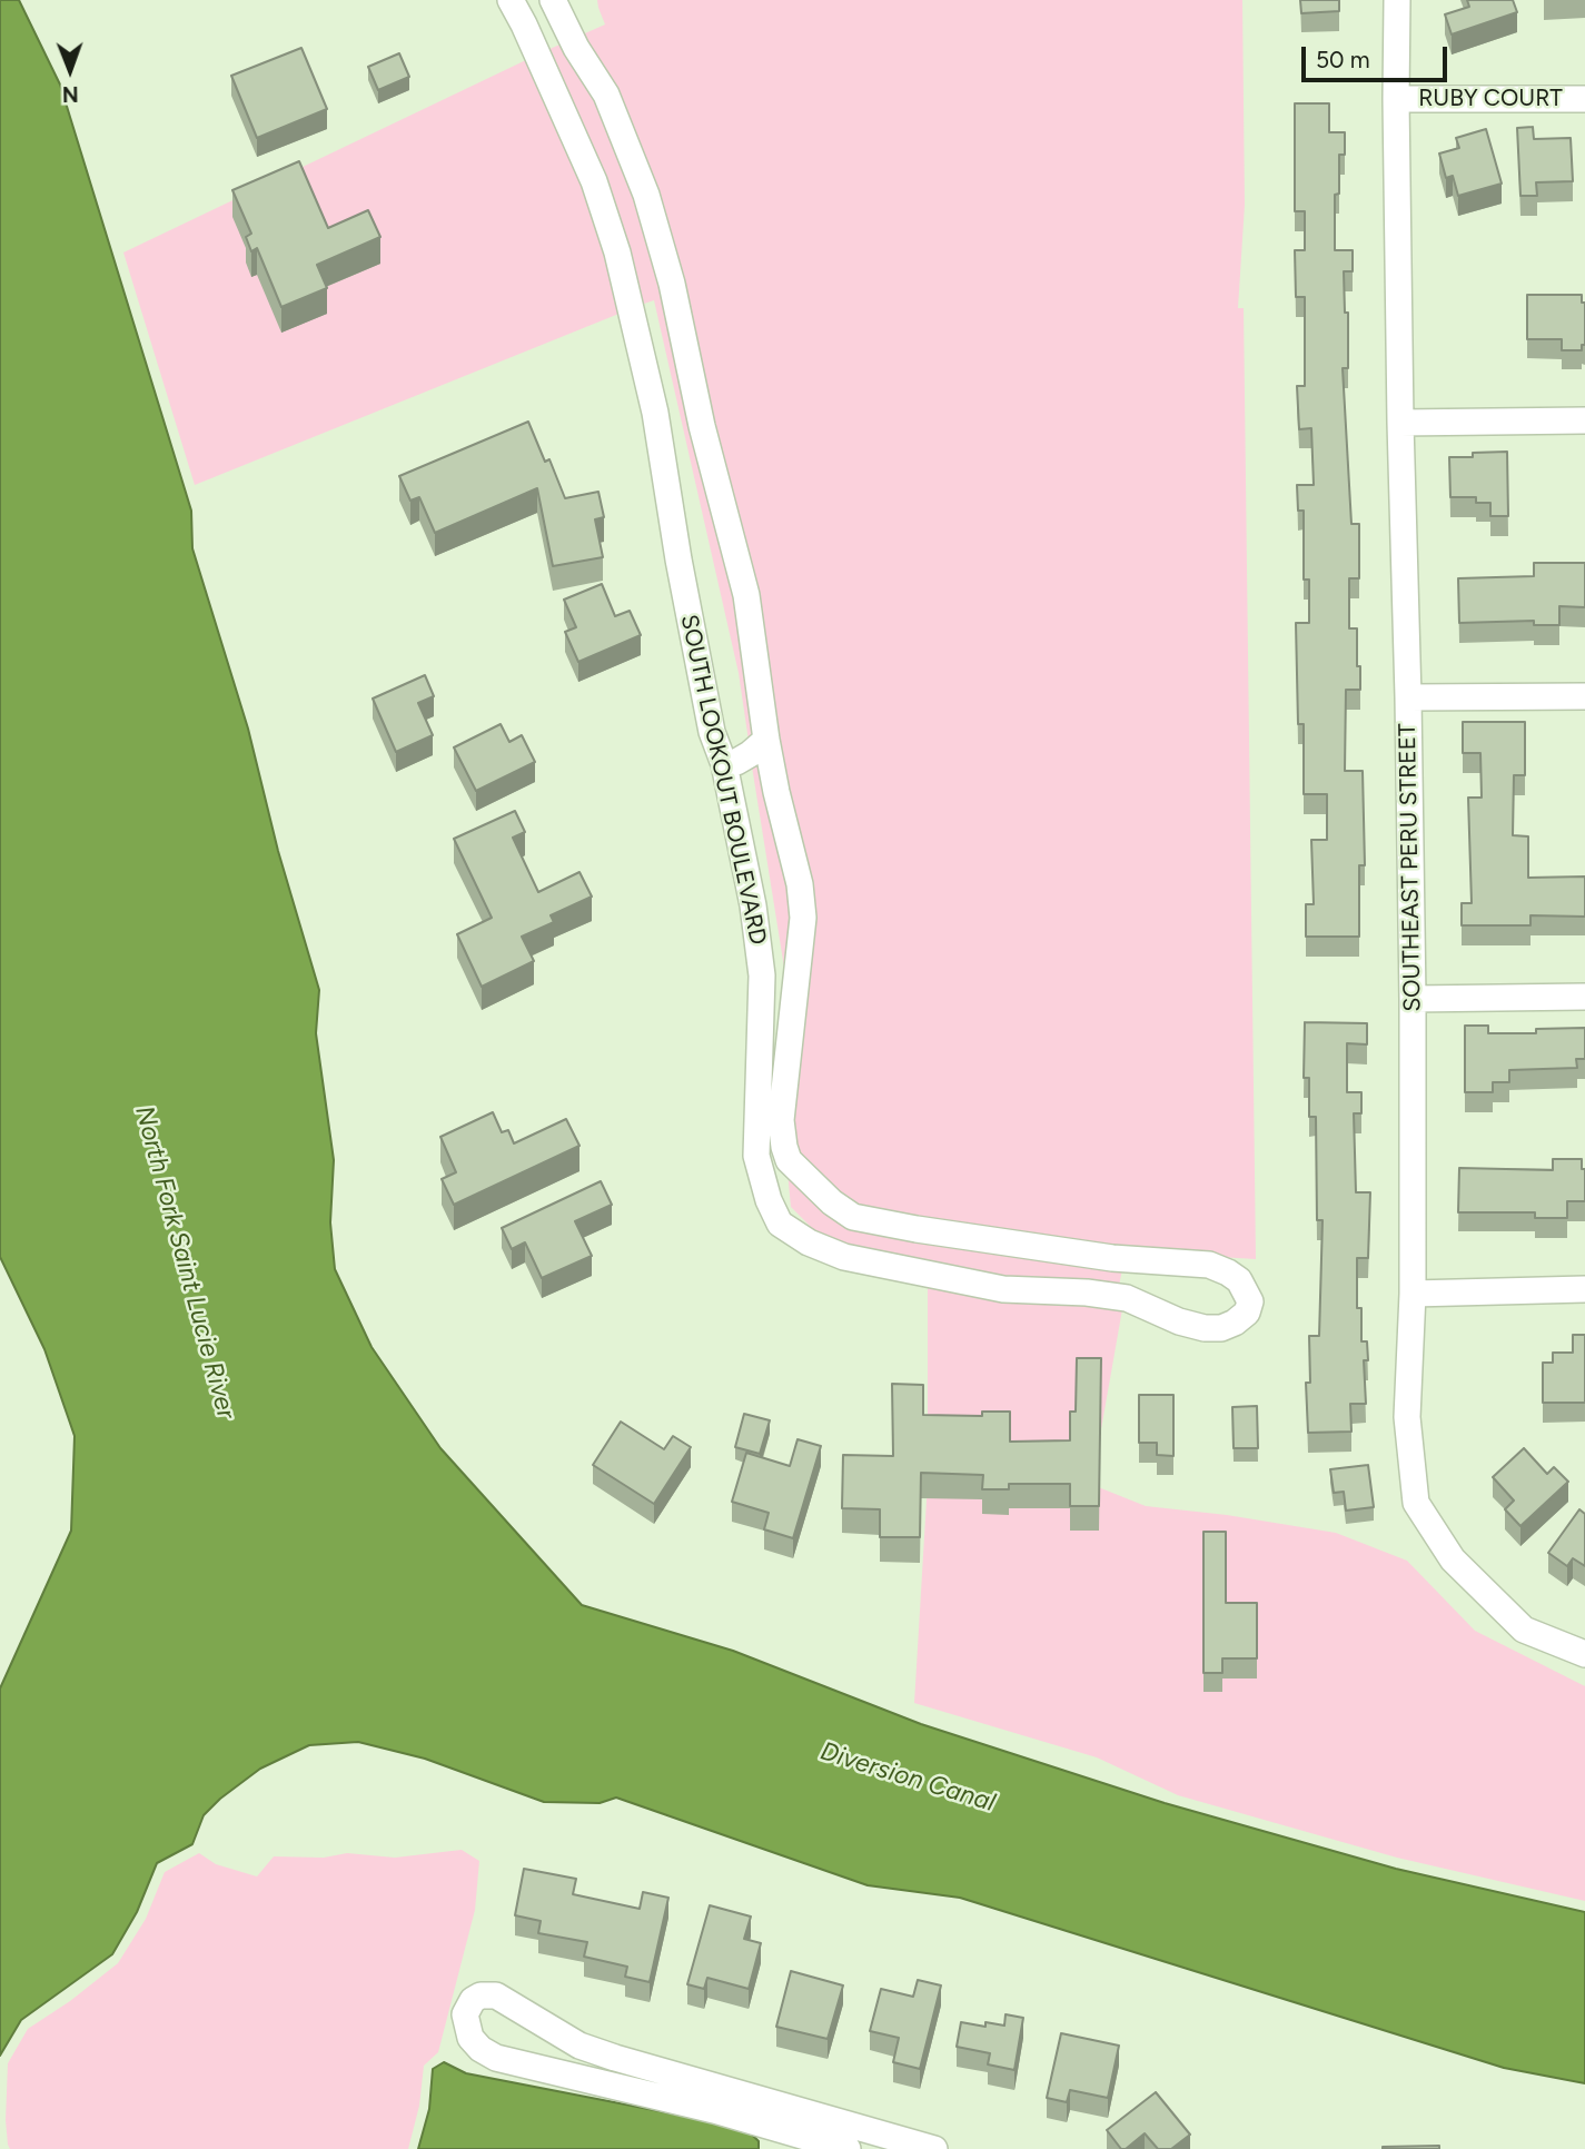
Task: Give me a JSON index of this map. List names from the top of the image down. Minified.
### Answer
{"streets":{"street":["RUBY COURT","SOUTH LOOKOUT BOULEVARD","SOUTHEAST PERU STREET"]},"crossings":[["RUBY COURT","SOUTHEAST PERU STREET"]],"water":["North Fork Saint Lucie River","Diversion Canal"],"scale_bar":"50 m","north":"bottom"}
